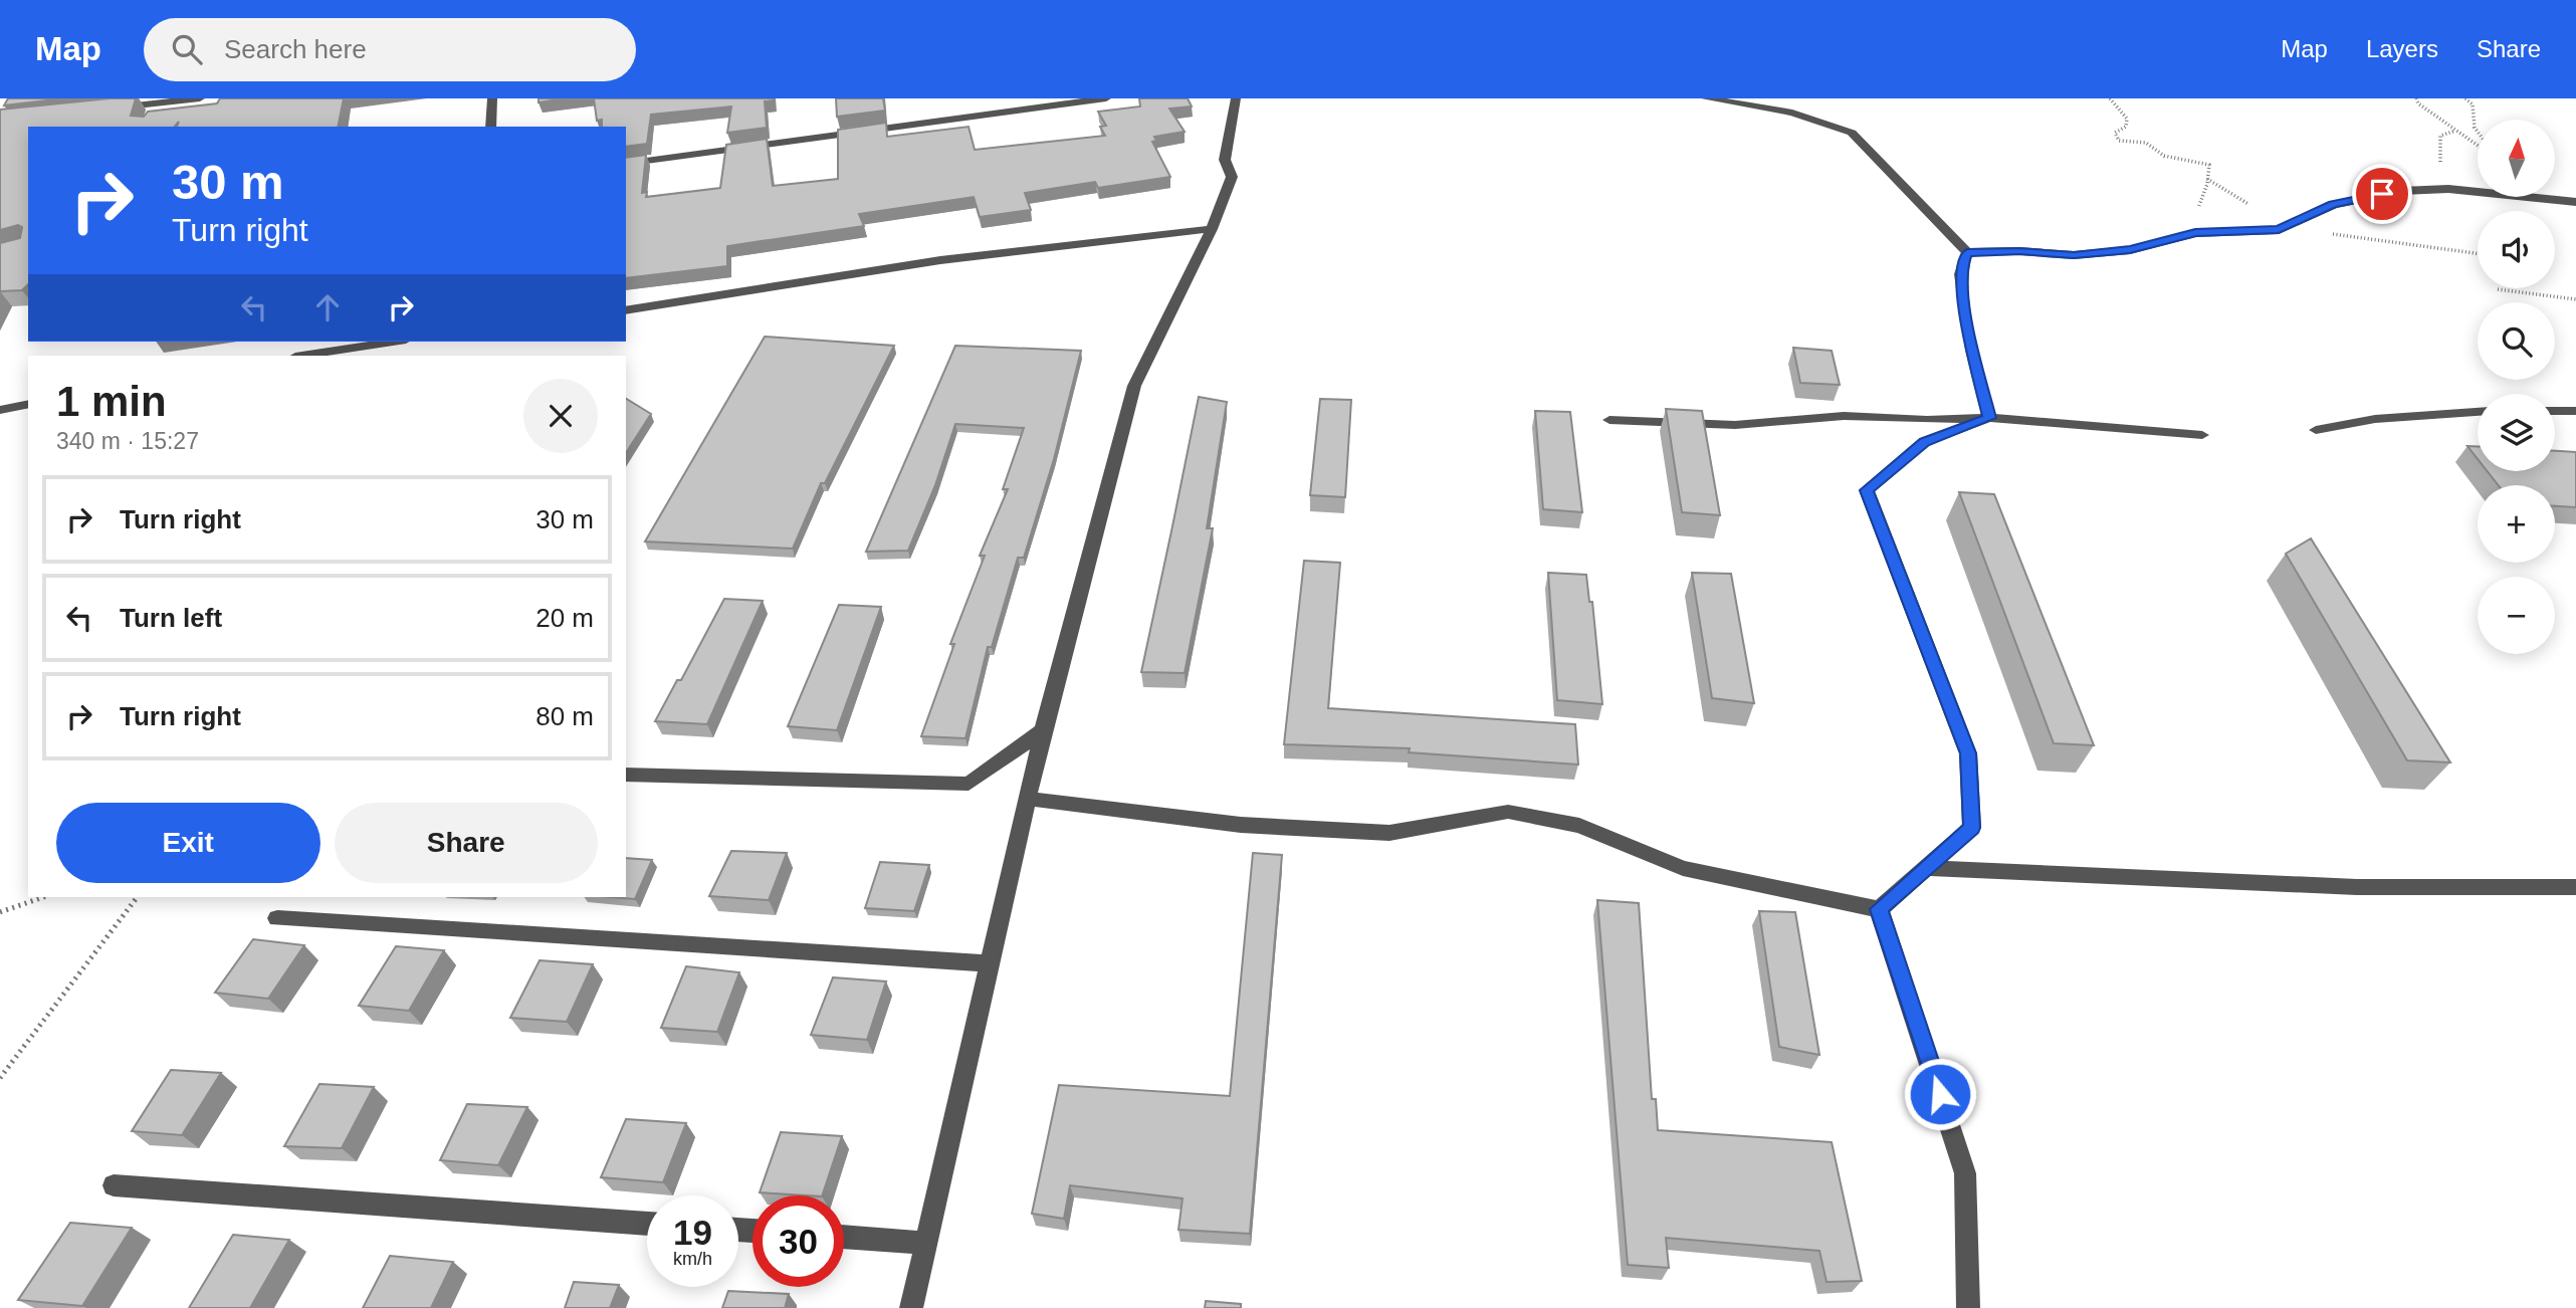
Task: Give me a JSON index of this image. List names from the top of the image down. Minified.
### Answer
{"north":"top","page":{"header":"Map","search":"Search here","nav":["Map","Layers","Share"],"map_buttons":["+","−"],"turn":["30 m","Turn right"],"heading":["1 min","340 m · 15:27"],"list":[{"name":"Turn right","value":"30 m"},{"name":"Turn left","value":"20 m"},{"name":"Turn right","value":"80 m"}],"buttons":["Exit","Share"],"speed":"19 km/h","limit":"30"}}
